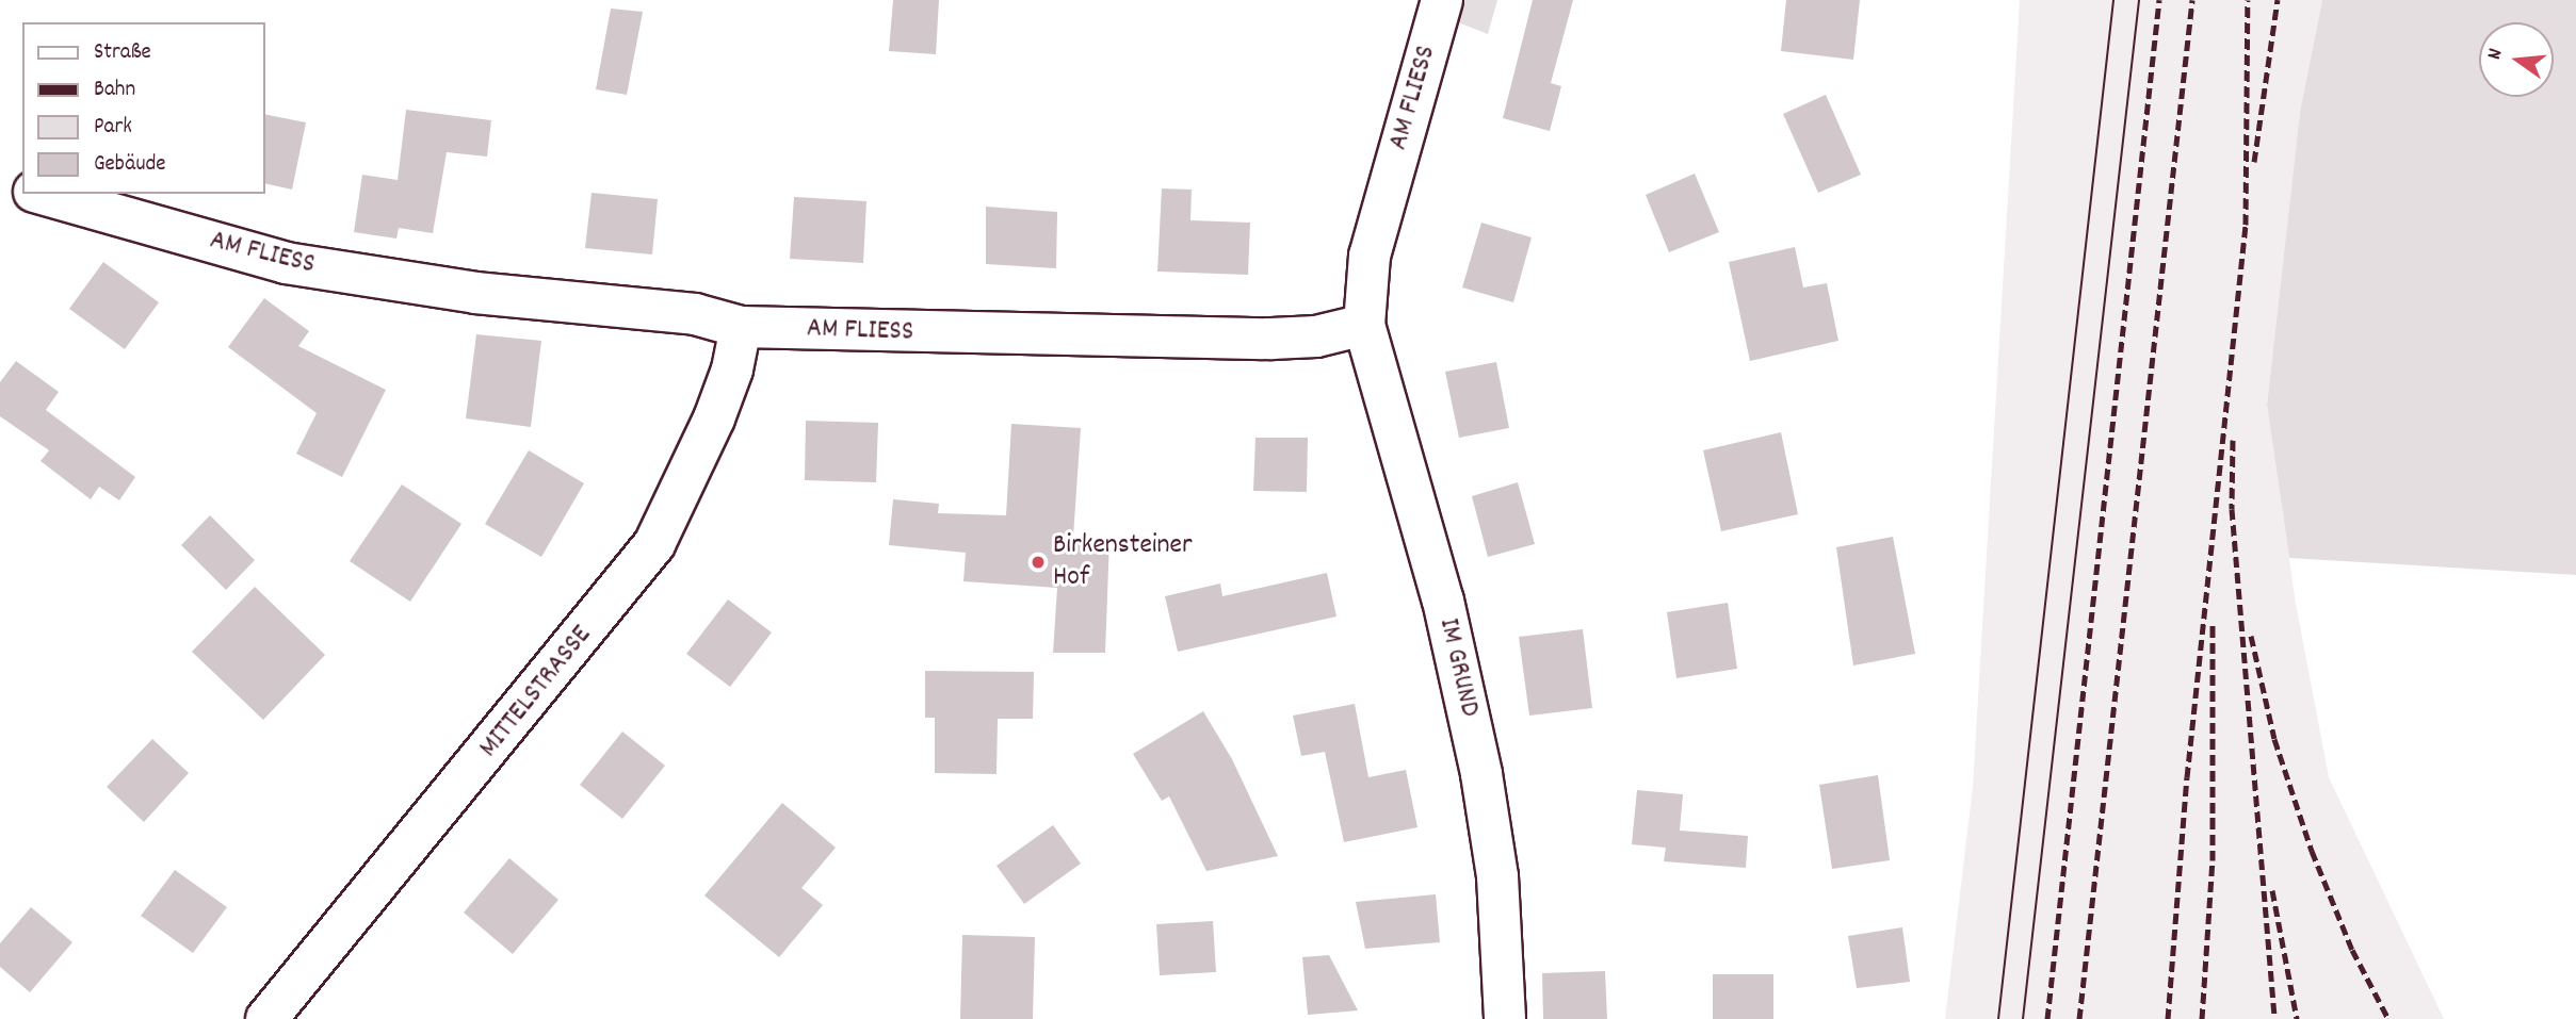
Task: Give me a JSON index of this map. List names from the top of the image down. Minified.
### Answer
{"streets":{"street":["AM FLIESS","IM GRUND","MITTELSTRASSE"]},"crossings":[["AM FLIESS","IM GRUND"],["AM FLIESS","MITTELSTRASSE"]],"places":["Birkensteiner Hof"],"legend":["Straße","Bahn","Park","Gebäude"],"north":"left"}
